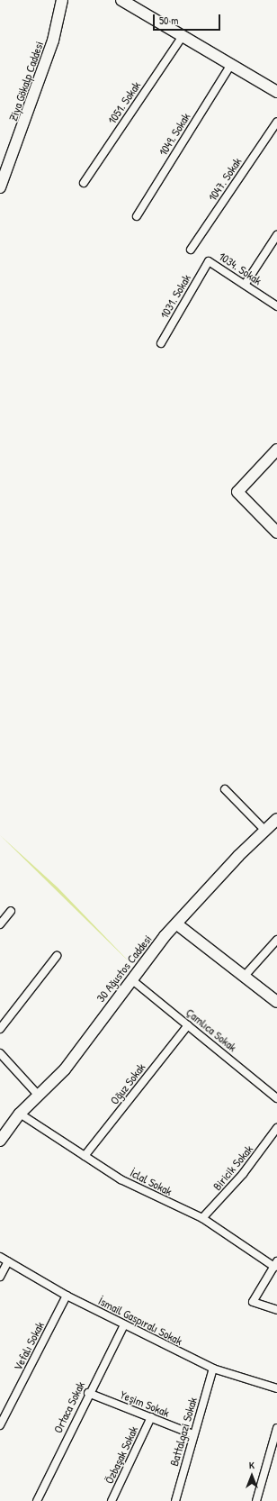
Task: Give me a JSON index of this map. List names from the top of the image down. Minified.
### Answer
{"streets":{"street":["Ziya Gökalp Caddesi","1051. Sokak","1049. Sokak","1047. Sokak","1034. Sokak","1031. Sokak","30 Ağustos Caddesi","Çamlıca Sokak","Oğuz Sokak","Biricik Sokak","İclal Sokak","İsmail Gaspıralı Sokak","Vefalı Sokak","Yeşim Sokak","Ortaca Sokak","Battalgazi Sokak","Özbaşak Sokak"]},"crossings":[["1034. Sokak","1031. Sokak"],["30 Ağustos Caddesi","Çamlıca Sokak"],["30 Ağustos Caddesi","İclal Sokak"],["Çamlıca Sokak","Oğuz Sokak"],["Oğuz Sokak","İclal Sokak"],["Biricik Sokak","İclal Sokak"],["İsmail Gaspıralı Sokak","Vefalı Sokak"],["İsmail Gaspıralı Sokak","Ortaca Sokak"],["İsmail Gaspıralı Sokak","Battalgazi Sokak"],["Yeşim Sokak","Ortaca Sokak"],["Yeşim Sokak","Battalgazi Sokak"],["Yeşim Sokak","Özbaşak Sokak"]],"scale_bar":"50 m","north":"top"}
